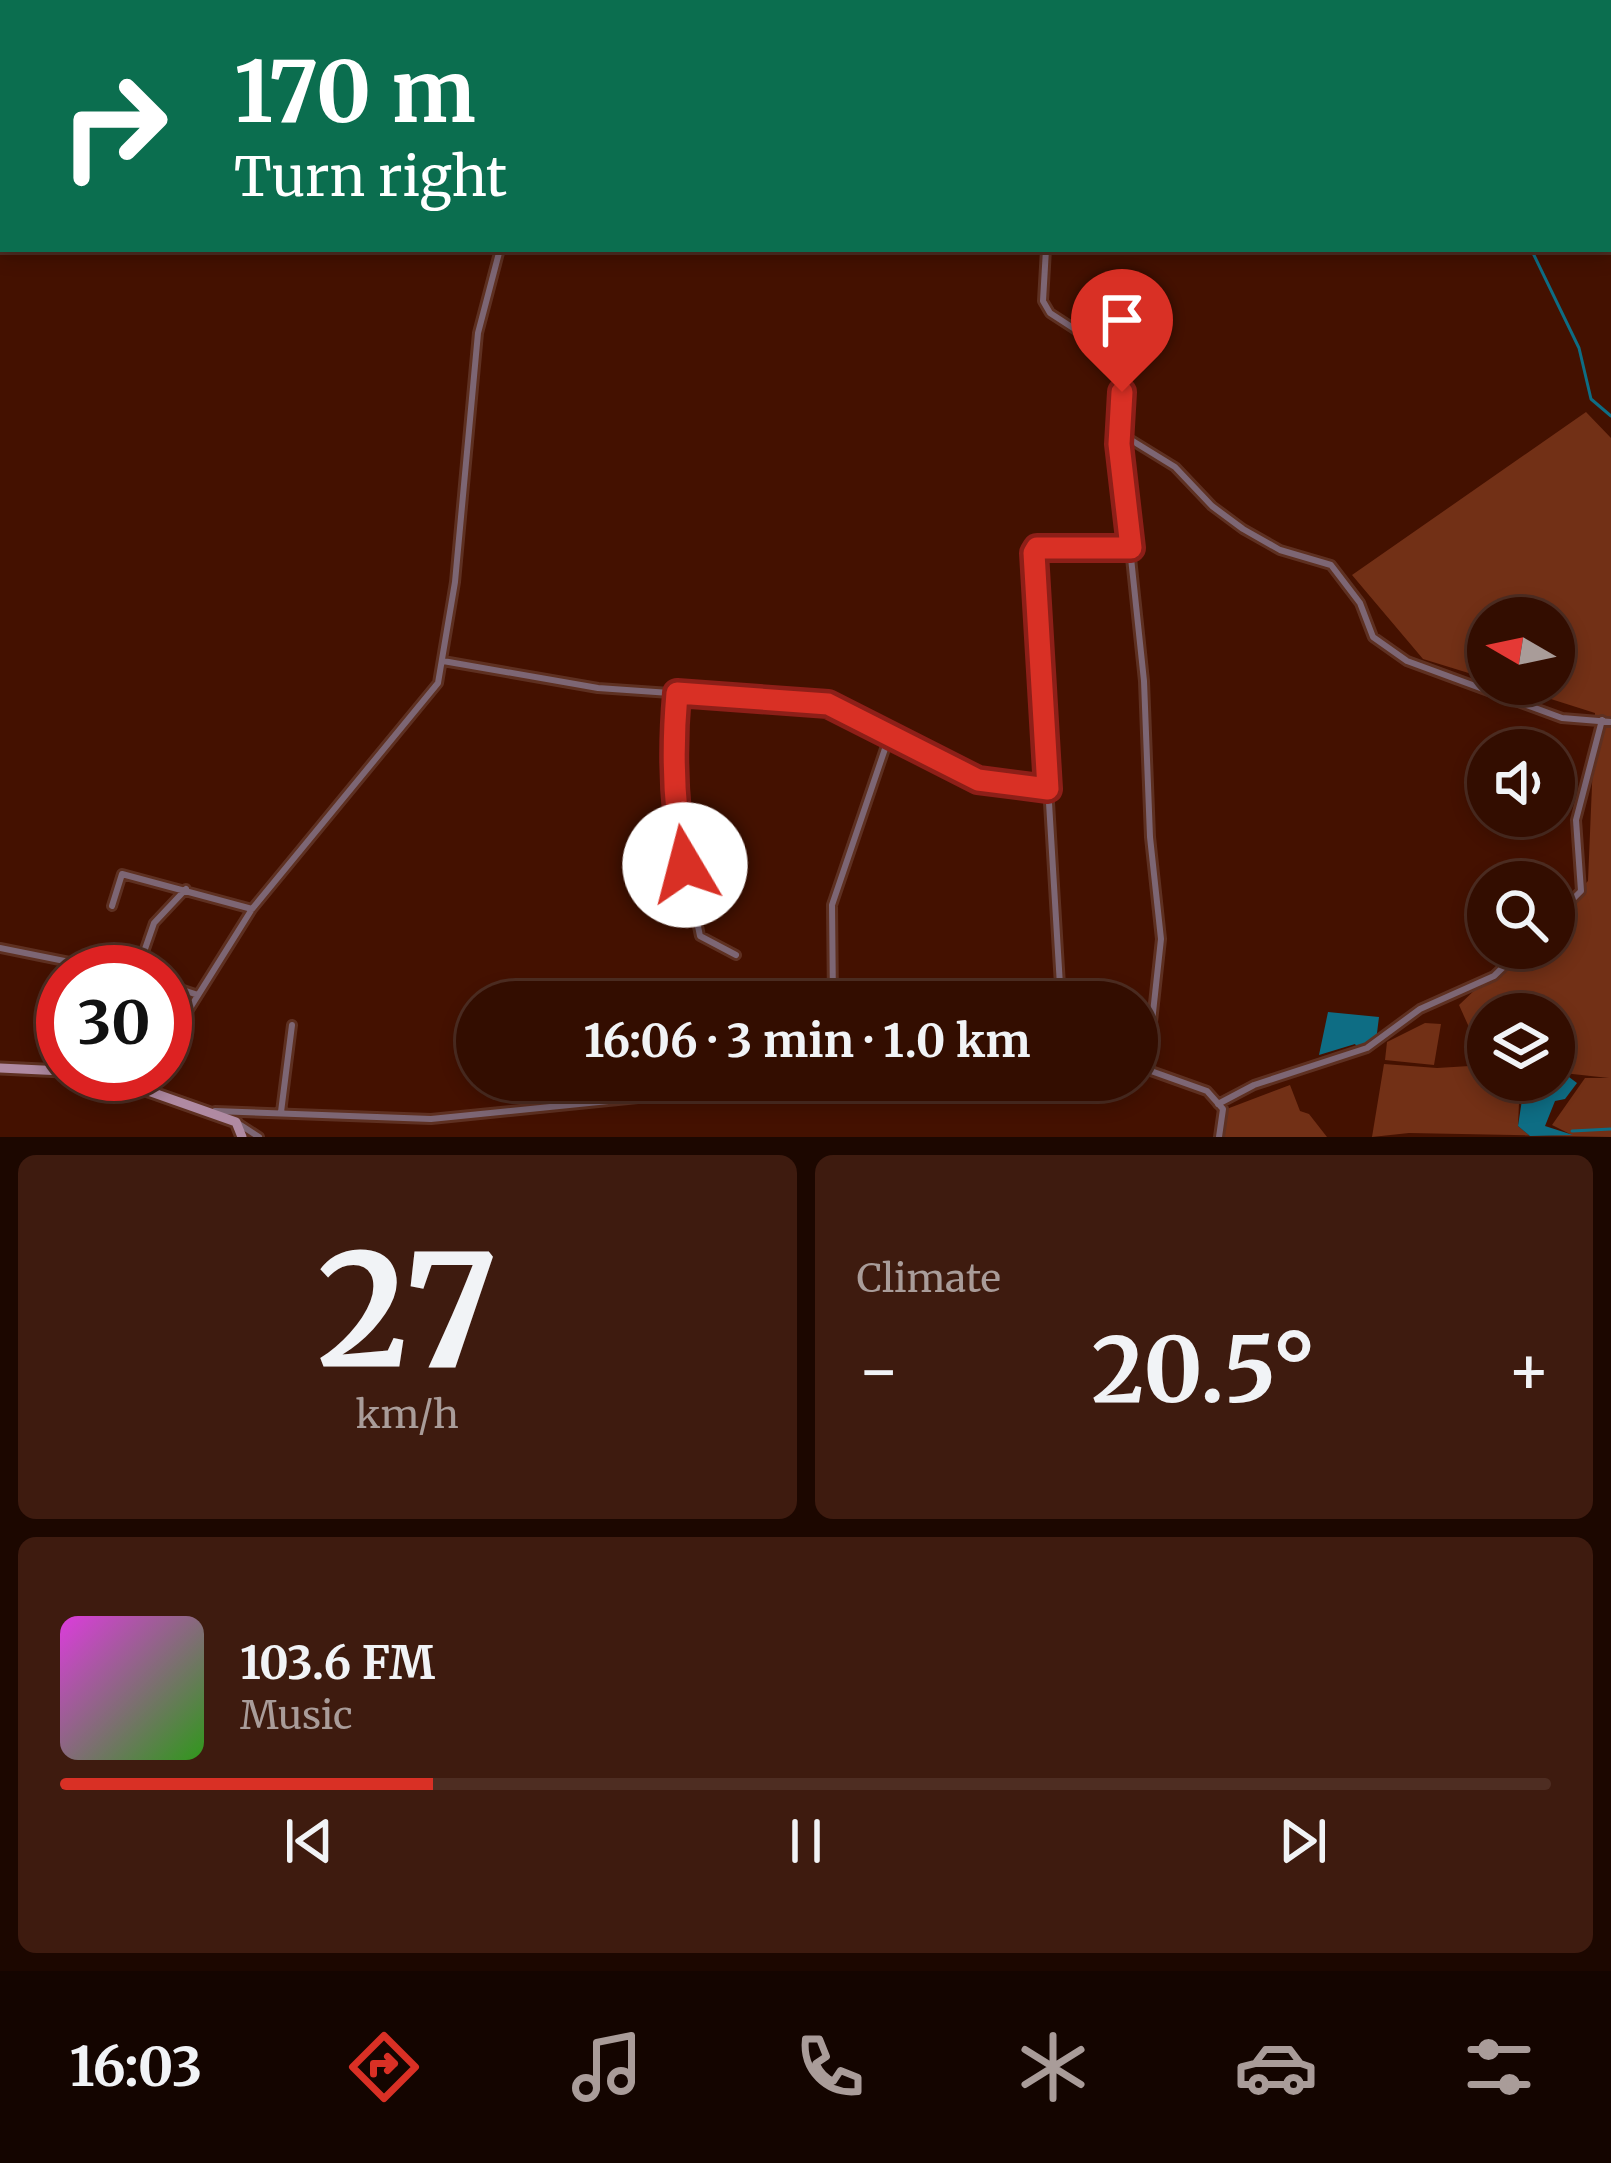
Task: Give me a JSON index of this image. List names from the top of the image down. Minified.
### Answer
{"north":"left","page":{"turn":["170 m","Turn right"],"limit":"30","trip":"16:06 · 3 min · 1.0 km","tile":[["27","km/h"],"Climate"],"heat":["−","20.5°","+"],"song":["103.6 FM","Music"],"tabs":"16:03"}}
